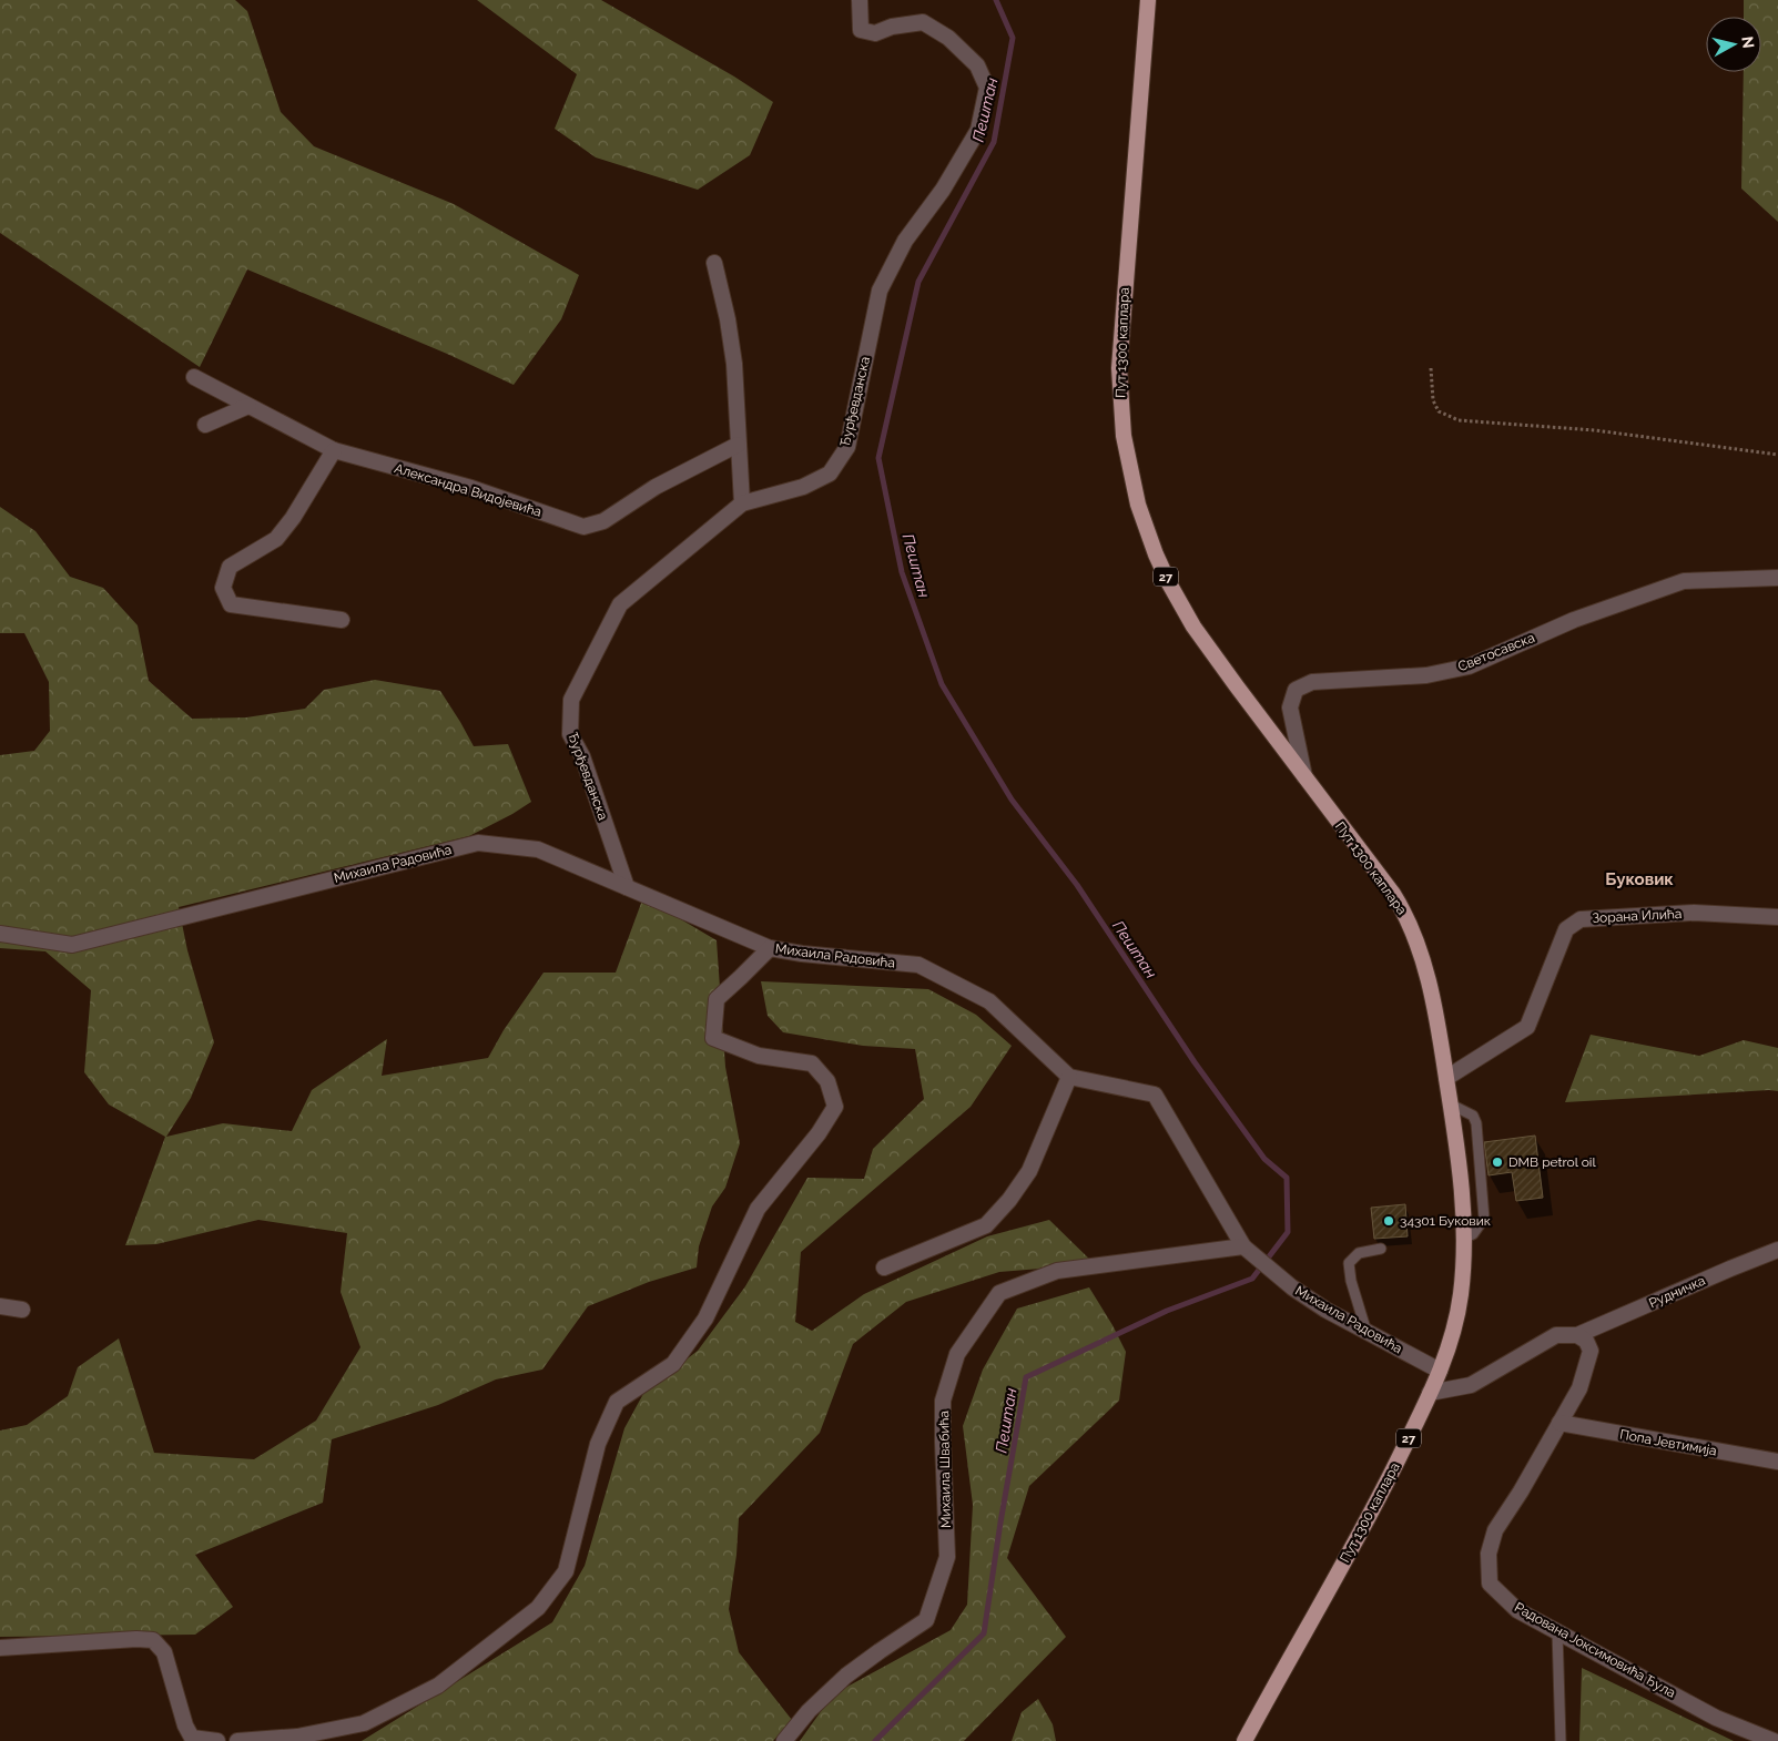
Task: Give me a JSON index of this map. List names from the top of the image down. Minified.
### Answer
{"streets":{"main road":["Пут 1300 каплара","27"],"street":["Ђурђевданска","Александра Видојевића","Светосавска","Михаила Радовића","Зорана Илића","Рудничка","Попа Јевтимија","Михаила Швабића","Радована Јоксимовића Ђула"]},"crossings":[["Пут 1300 каплара","Светосавска"],["Пут 1300 каплара","Михаила Радовића"],["Пут 1300 каплара","Зорана Илића"],["Ђурђевданска","Михаила Радовића"],["Михаила Радовића","Михаила Швабића"],["Рудничка","Радована Јоксимовића Ђула"],["Попа Јевтимија","Радована Јоксимовића Ђула"]],"districts":["Буковик"],"water":["Пештан"],"places":["DMB petrol oil","34301 Буковик"],"north":"right"}
